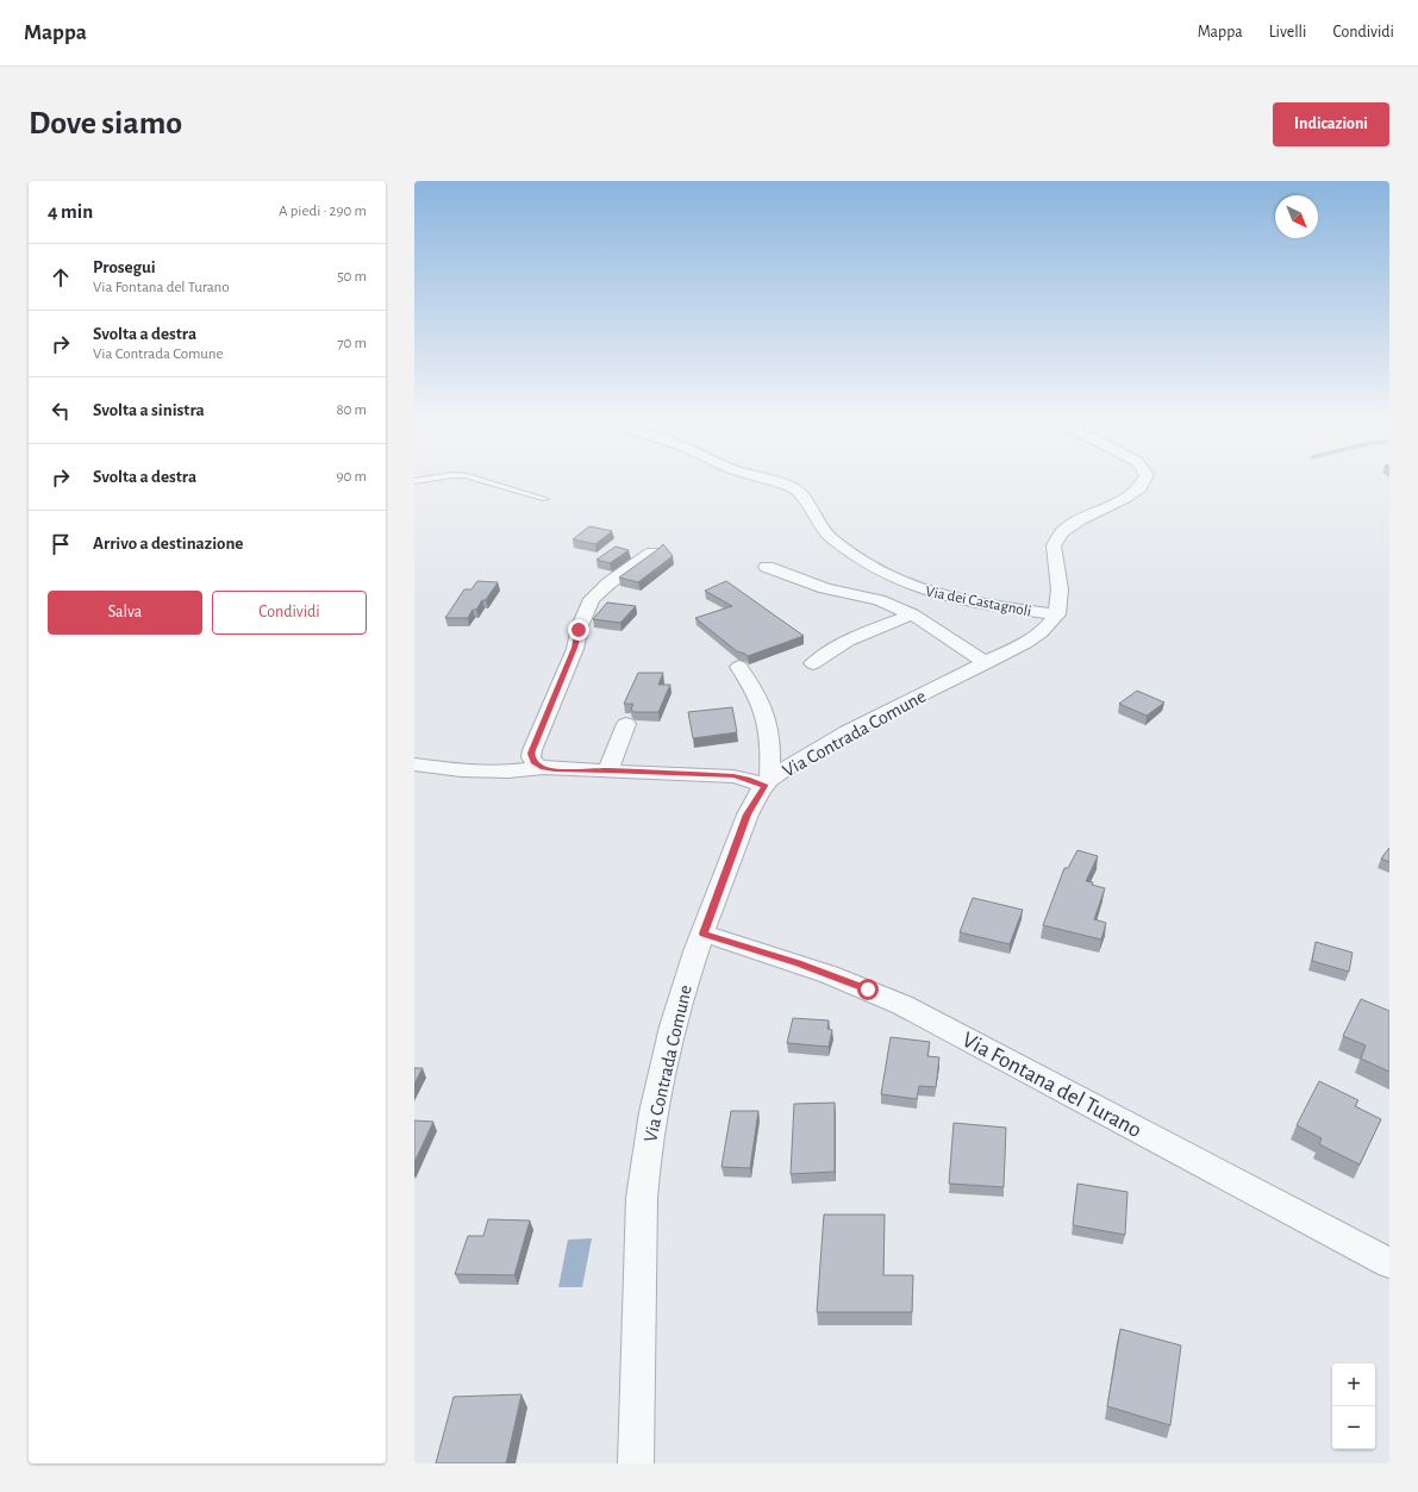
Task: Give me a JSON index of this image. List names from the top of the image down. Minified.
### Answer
{"streets":{"street":["Via dei Castagnoli","Via Contrada Comune","Via Fontana del Turano"]},"crossings":[["Via dei Castagnoli","Via Contrada Comune"],["Via Contrada Comune","Via Fontana del Turano"]],"north":"bottom right","page":{"header":"Mappa","nav":["Mappa","Livelli","Condividi"],"buttons":["Indicazioni",["Salva","Condividi"]],"title":"Dove siamo","heading":["4 min","A piedi · 290 m"],"list":[["Prosegui","Via Fontana del Turano","50 m"],["Svolta a destra","Via Contrada Comune","70 m"],["Svolta a sinistra","80 m"],["Svolta a destra","90 m"],"Arrivo a destinazione"],"map_buttons":["+","−"]}}
